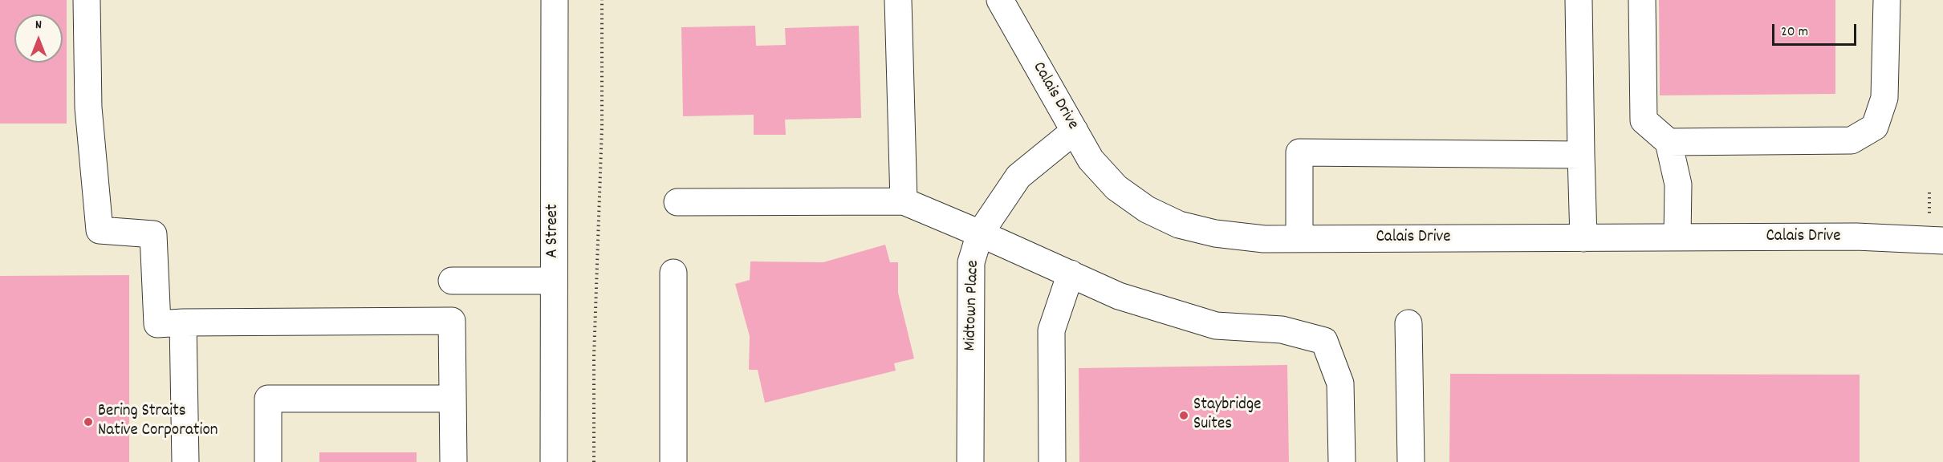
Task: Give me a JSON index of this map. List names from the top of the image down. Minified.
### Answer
{"streets":{"street":["Calais Drive","A Street","Midtown Place"]},"crossings":[["Calais Drive","Midtown Place"]],"places":["Staybridge Suites","Bering Straits Native Corporation"],"scale_bar":"20 m","north":"top"}
